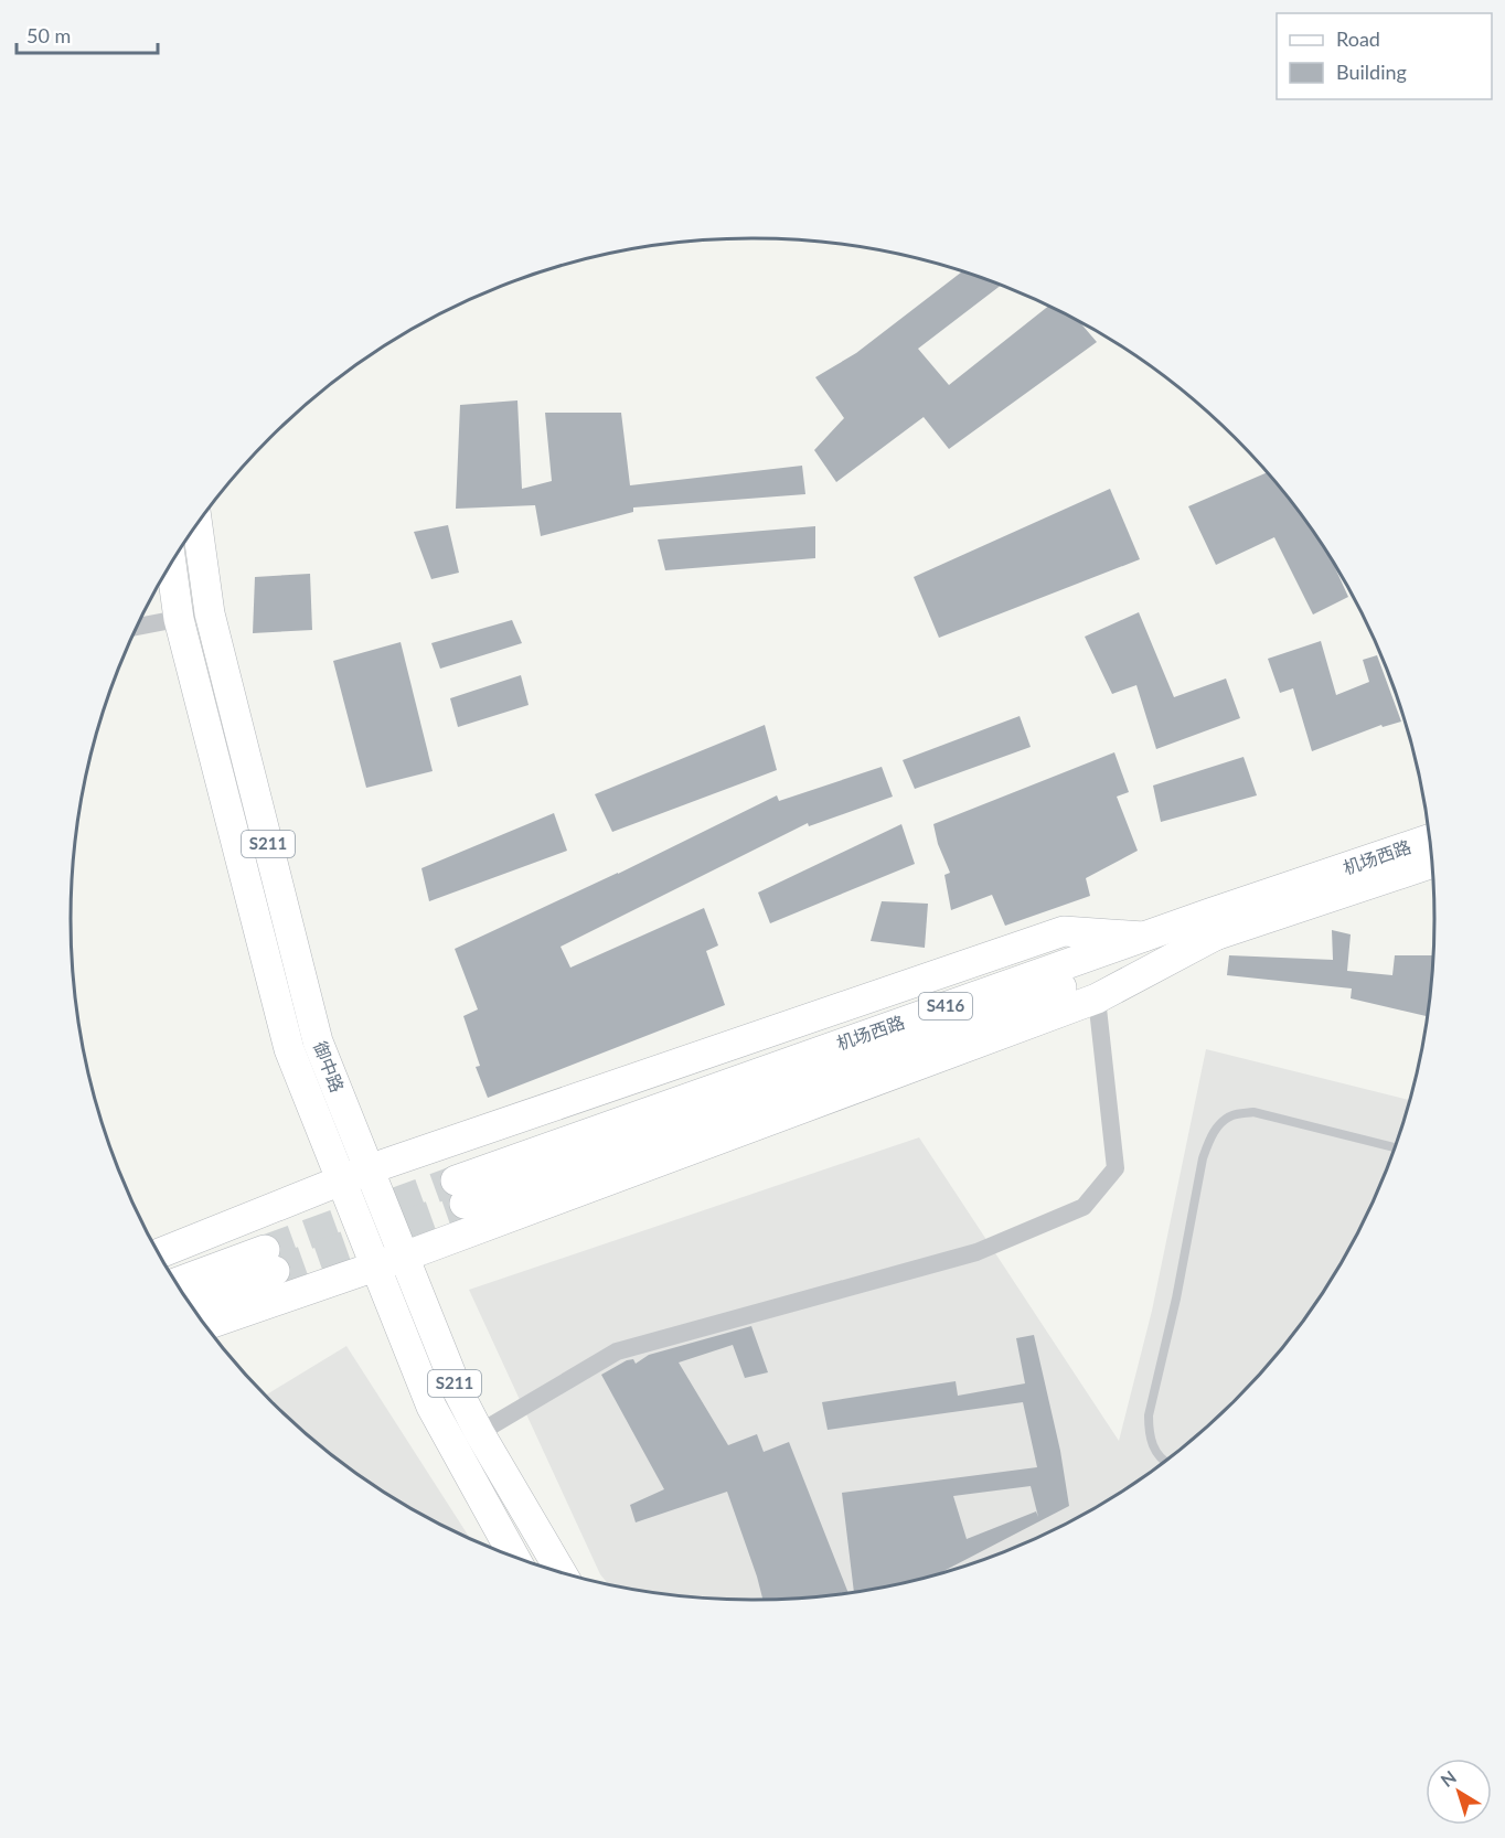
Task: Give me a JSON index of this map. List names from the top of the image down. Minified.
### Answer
{"streets":{"main road":["S211","机场西路","S416","御中路"]},"crossings":[["机场西路","S416"]],"legend":["Road","Building"],"scale_bar":"50 m","north":"top left"}
